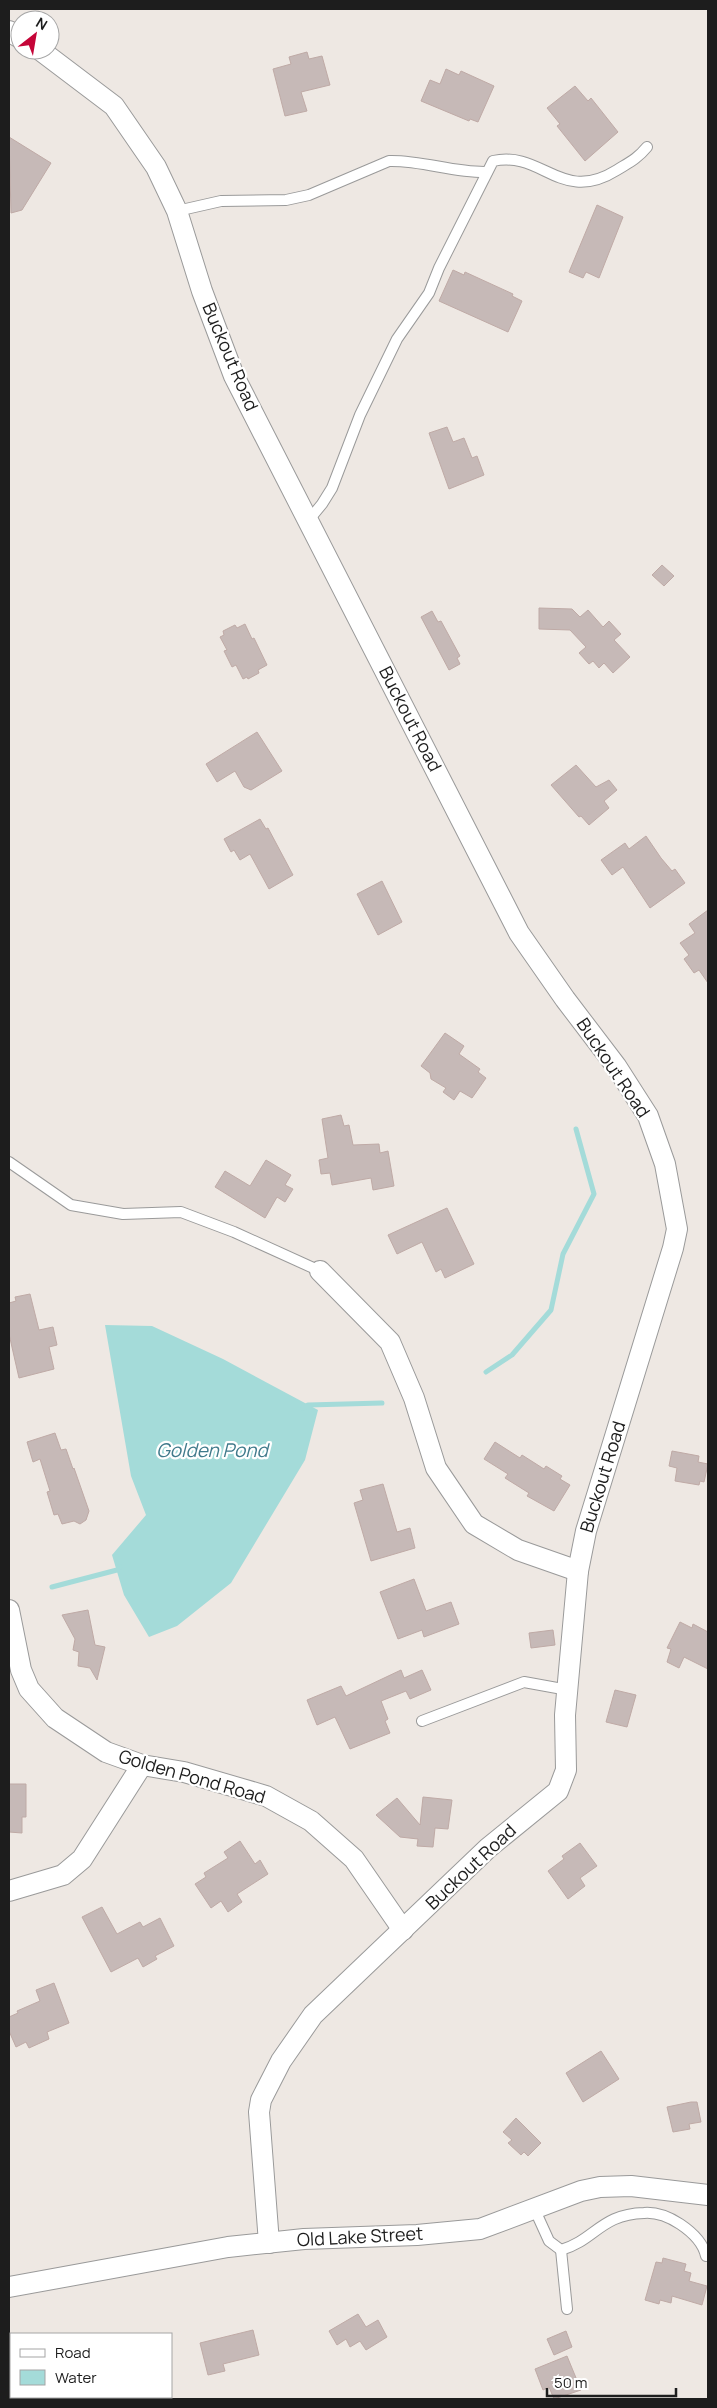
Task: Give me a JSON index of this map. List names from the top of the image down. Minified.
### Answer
{"streets":{"street":["Buckout Road","Golden Pond Road","Old Lake Street"]},"crossings":[["Buckout Road","Golden Pond Road"],["Buckout Road","Old Lake Street"]],"water":["Golden Pond"],"legend":["Road","Water"],"scale_bar":"50 m","north":"top right"}
